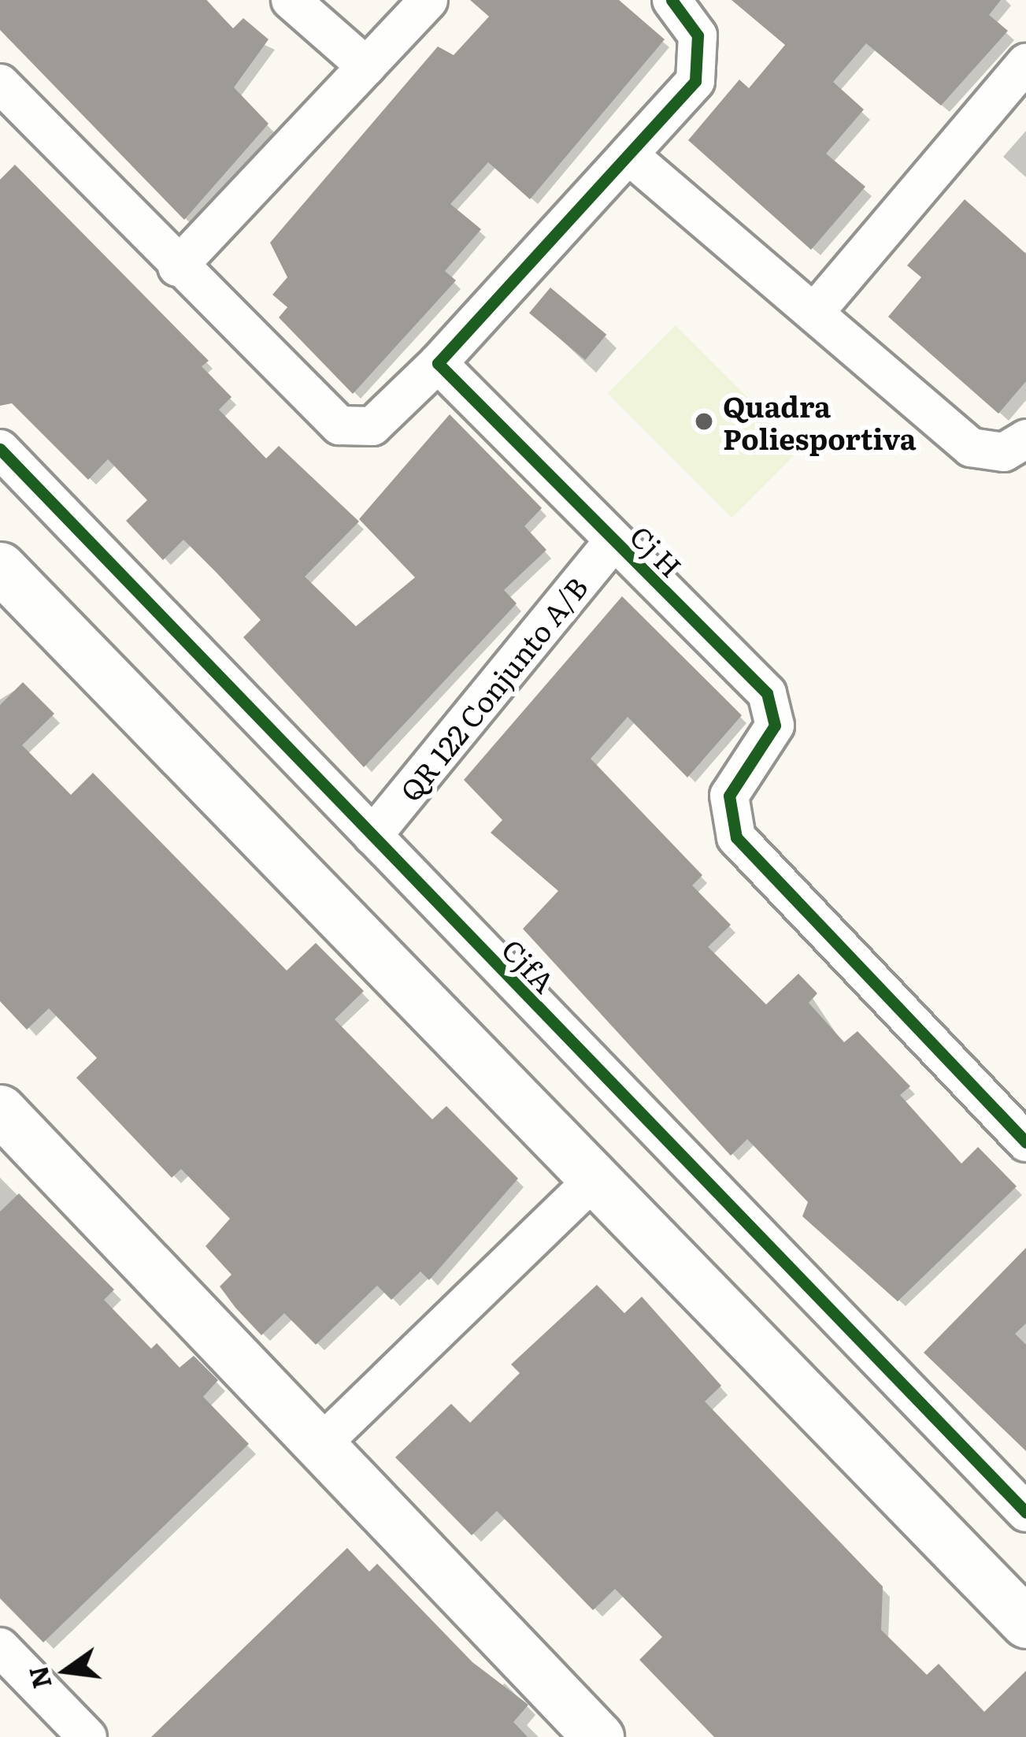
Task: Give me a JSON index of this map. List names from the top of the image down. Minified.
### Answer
{"streets":{"street":["Cj H","QR 122 Conjunto A/B","CjfA"]},"crossings":[["Cj H","QR 122 Conjunto A/B"],["QR 122 Conjunto A/B","CjfA"]],"places":["Quadra Poliesportiva"],"north":"left"}
